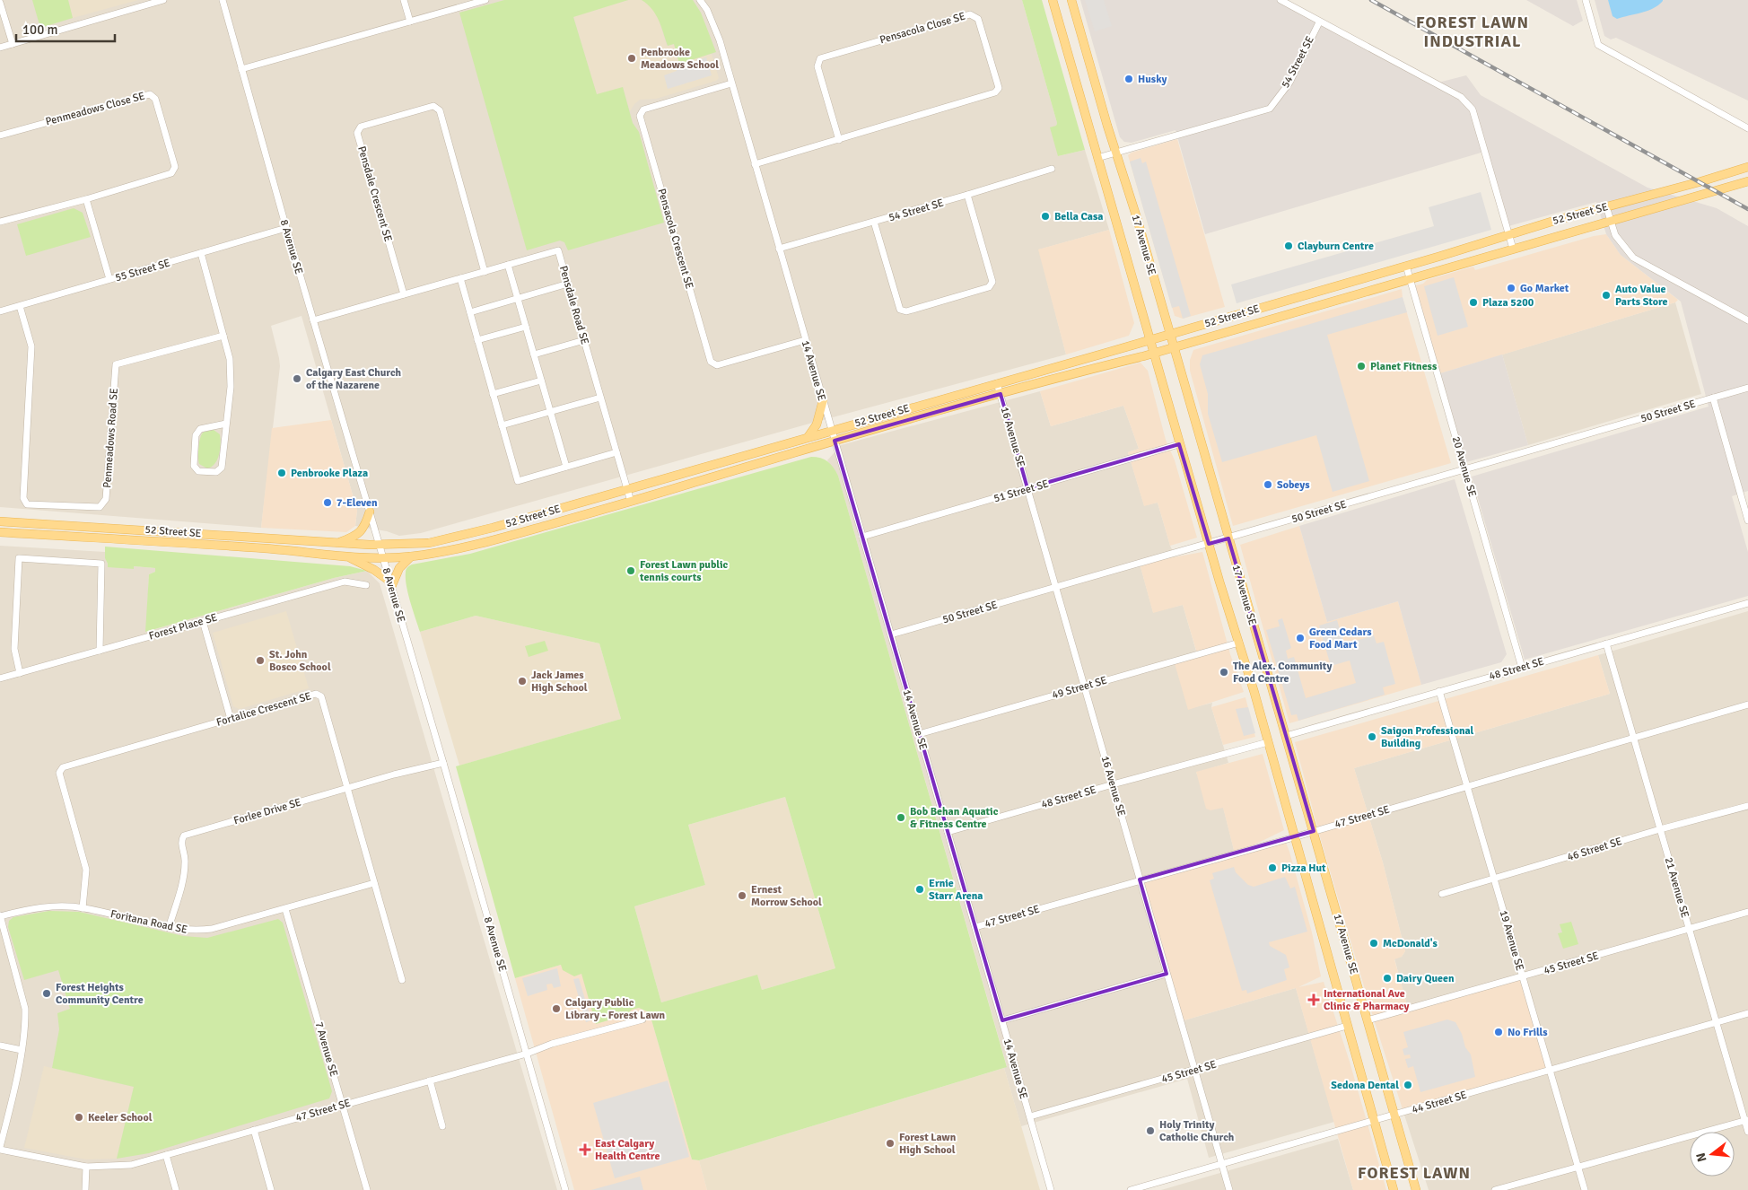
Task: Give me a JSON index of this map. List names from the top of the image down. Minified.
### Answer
{"streets":{"main road":["52 Street SE","17 Avenue SE"],"street":["Pensacola Close SE","54 Street SE","Penmeadows Close SE","Pensdale Crescent SE","Pensacola Crescent SE","8 Avenue SE","55 Street SE","Pensdale Road SE","14 Avenue SE","50 Street SE","16 Avenue SE","Penmeadows Road SE","20 Avenue SE","51 Street SE","Forest Place SE","48 Street SE","49 Street SE","Fortalice Crescent SE","Forlee Drive SE","47 Street SE","46 Street SE","21 Avenue SE","Foritana Road SE","19 Avenue SE","45 Street SE","7 Avenue SE","44 Street SE"]},"crossings":[["Pensacola Close SE","14 Avenue SE"],["54 Street SE","17 Avenue SE"],["54 Street SE","14 Avenue SE"],["Pensdale Crescent SE","Pensdale Road SE"],["52 Street SE","17 Avenue SE"],["52 Street SE","8 Avenue SE"],["52 Street SE","Pensdale Road SE"],["52 Street SE","14 Avenue SE"],["52 Street SE","16 Avenue SE"],["52 Street SE","20 Avenue SE"],["Pensacola Crescent SE","14 Avenue SE"],["17 Avenue SE","50 Street SE"],["17 Avenue SE","51 Street SE"],["17 Avenue SE","48 Street SE"],["17 Avenue SE","49 Street SE"],["17 Avenue SE","47 Street SE"],["17 Avenue SE","45 Street SE"],["17 Avenue SE","44 Street SE"],["8 Avenue SE","55 Street SE"],["8 Avenue SE","Pensdale Road SE"],["8 Avenue SE","Forlee Drive SE"],["8 Avenue SE","47 Street SE"],["55 Street SE","Penmeadows Road SE"],["14 Avenue SE","50 Street SE"],["14 Avenue SE","51 Street SE"],["14 Avenue SE","48 Street SE"],["14 Avenue SE","49 Street SE"],["14 Avenue SE","47 Street SE"],["14 Avenue SE","45 Street SE"],["50 Street SE","16 Avenue SE"],["50 Street SE","20 Avenue SE"],["16 Avenue SE","51 Street SE"],["16 Avenue SE","48 Street SE"],["16 Avenue SE","49 Street SE"],["16 Avenue SE","47 Street SE"],["16 Avenue SE","45 Street SE"],["16 Avenue SE","44 Street SE"],["20 Avenue SE","48 Street SE"],["48 Street SE","21 Avenue SE"],["48 Street SE","19 Avenue SE"],["Fortalice Crescent SE","Forlee Drive SE"],["Fortalice Crescent SE","Foritana Road SE"],["Forlee Drive SE","Foritana Road SE"],["47 Street SE","21 Avenue SE"],["47 Street SE","19 Avenue SE"],["47 Street SE","7 Avenue SE"],["46 Street SE","21 Avenue SE"],["46 Street SE","19 Avenue SE"],["21 Avenue SE","45 Street SE"],["21 Avenue SE","44 Street SE"],["Foritana Road SE","7 Avenue SE"],["19 Avenue SE","45 Street SE"],["19 Avenue SE","44 Street SE"]],"districts":["FOREST LAWN INDUSTRIAL","FOREST LAWN"],"places":{"other":["Penbrooke Meadows School","Husky","Bella Casa","Clayburn Centre","Go Market","Auto Value Parts Store","Plaza 5200","Planet Fitness","Calgary East Church of the Nazarene","Penbrooke Plaza","Sobeys","7-Eleven","Forest Lawn public tennis courts","Green Cedars Food Mart","St. John Bosco School","The Alex. Community Food Centre","Jack James High School","Saigon Professional Building","Bob Behan Aquatic & Fitness Centre","Pizza Hut","Ernie Starr Arena","Ernest Morrow School","McDonald's","Dairy Queen","Forest Heights Community Centre","Calgary Public Library - Forest Lawn","No Frills","Sedona Dental","Keeler School","Holy Trinity Catholic Church","Forest Lawn High School"],"health":["International Ave Clinic & Pharmacy","East Calgary Health Centre"]},"scale_bar":"100 m","north":"left"}
